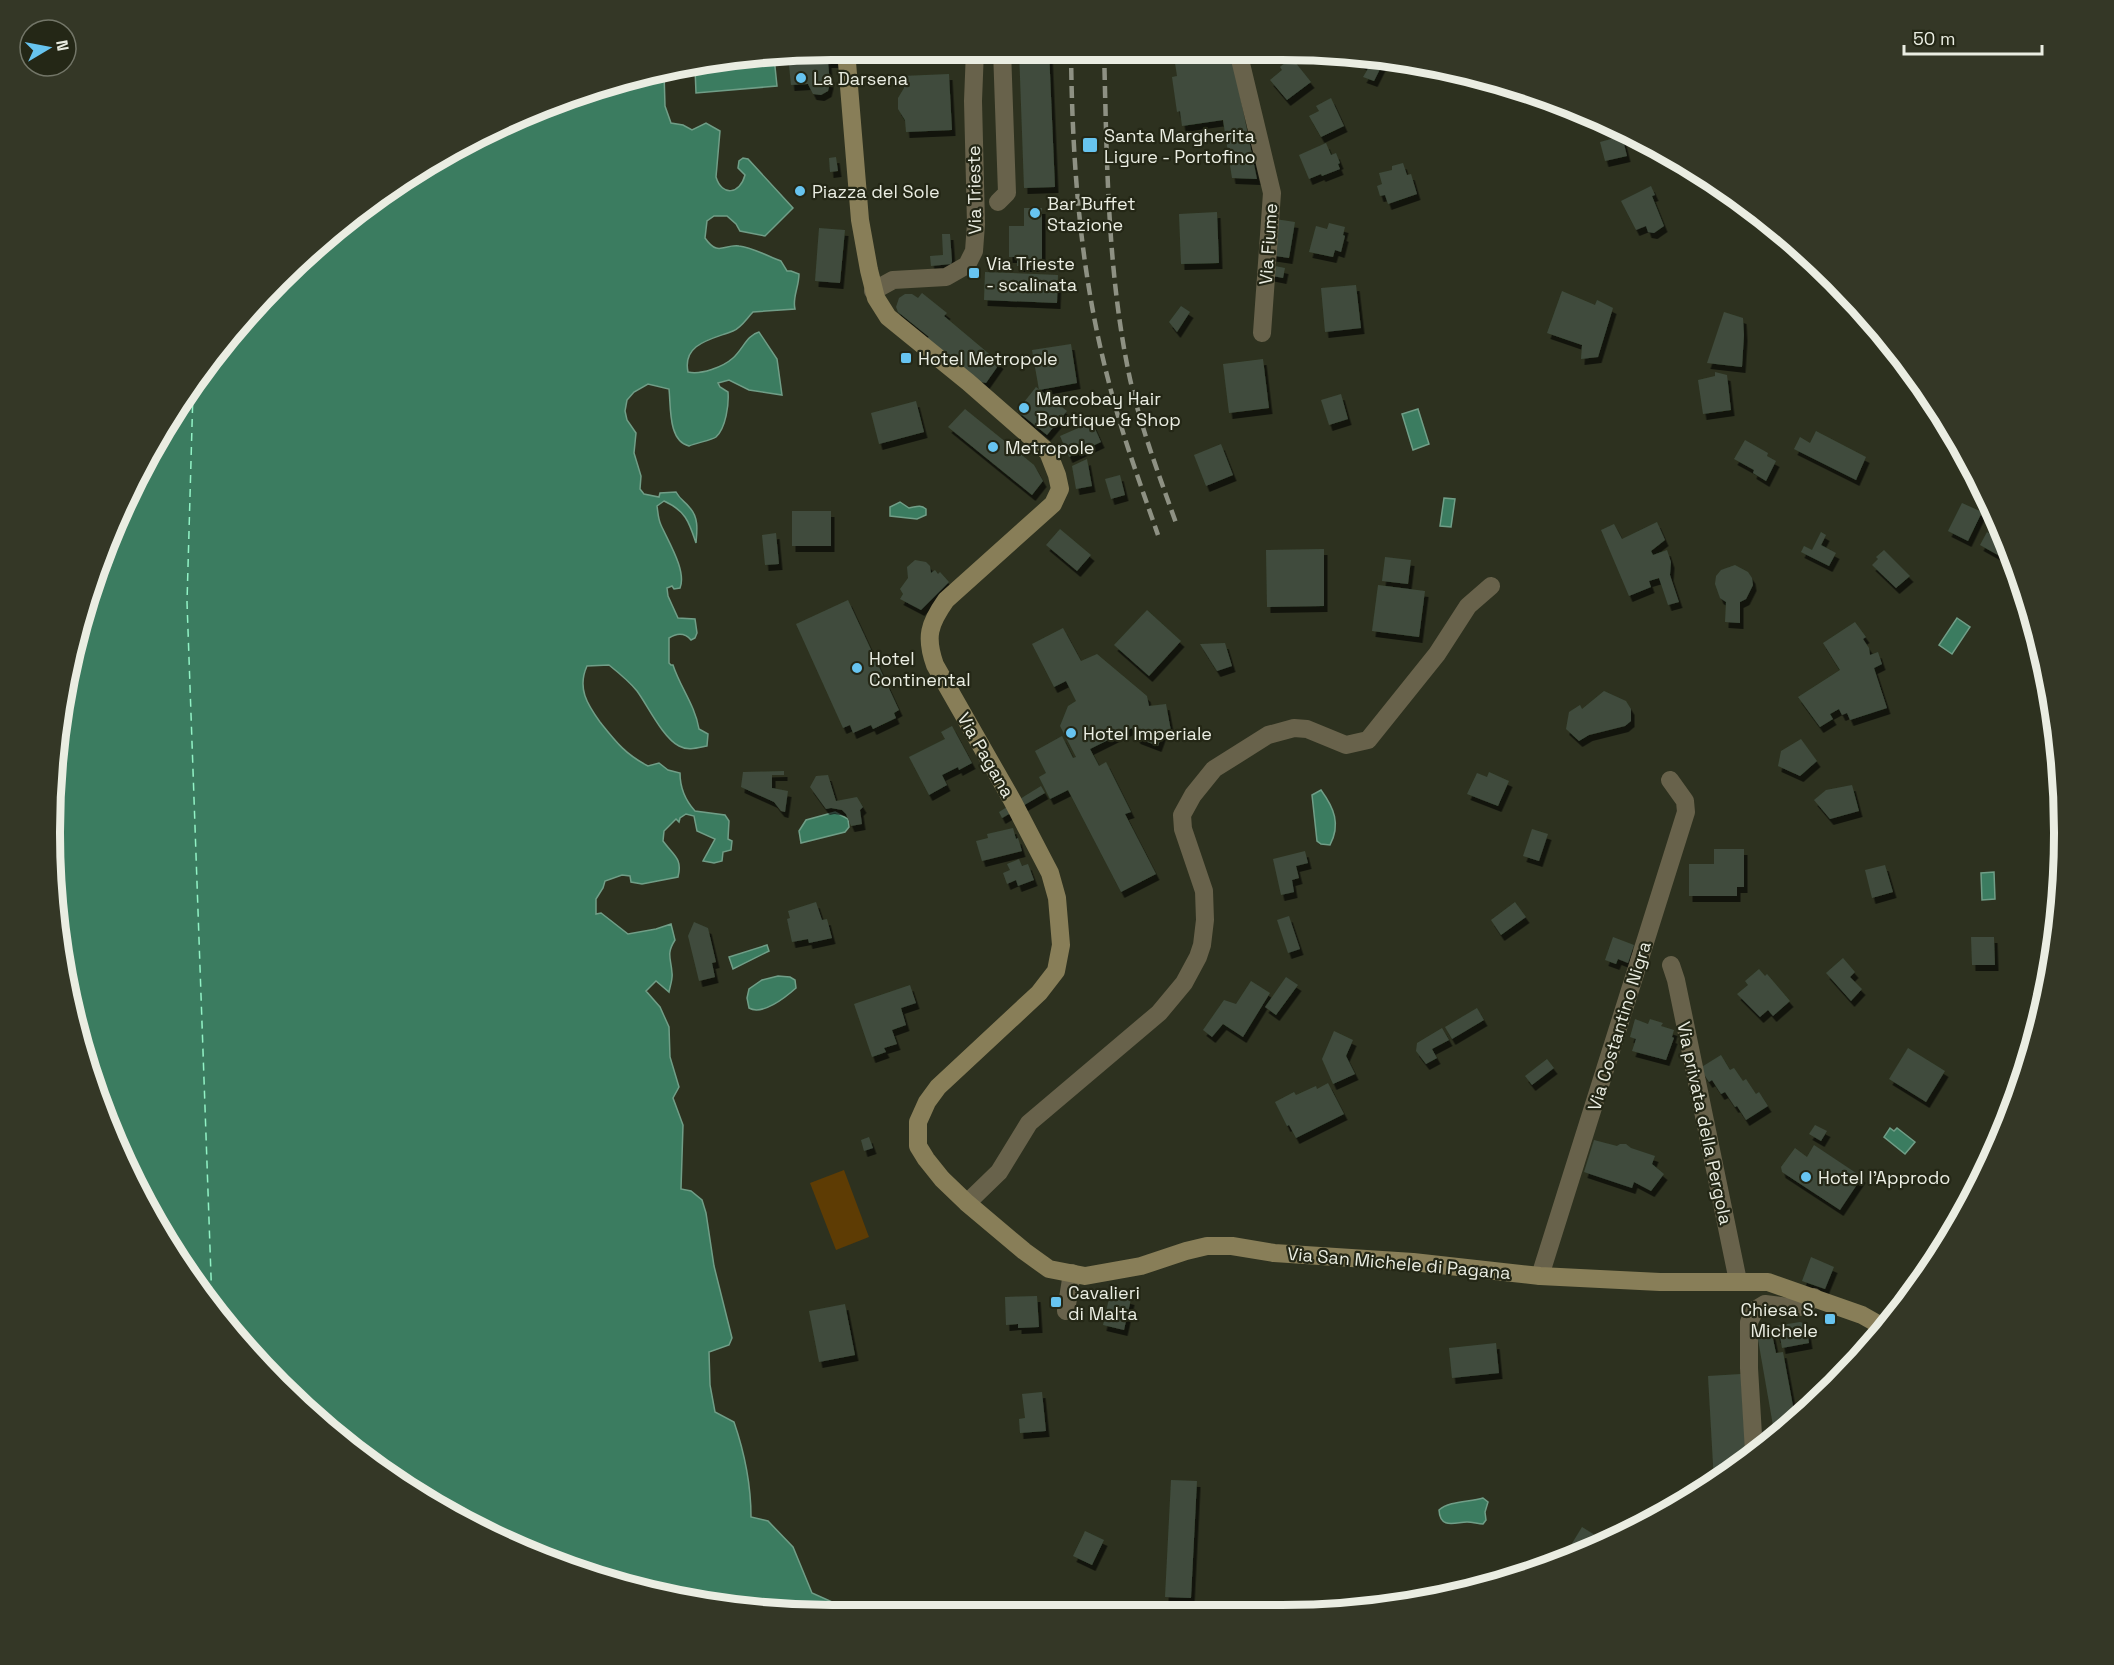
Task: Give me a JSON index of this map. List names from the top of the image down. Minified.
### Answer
{"streets":{"main road":["Via Pagana","Via San Michele di Pagana"],"street":["Via Trieste","Via Fiume","Via Costantino Nigra","Via privata della Pergola"]},"crossings":[["Via Trieste","Via Pagana"],["Via Pagana","Via San Michele di Pagana"],["Via Costantino Nigra","Via San Michele di Pagana"],["Via privata della Pergola","Via San Michele di Pagana"]],"places":{"other":["La Darsena","Piazza del Sole","Bar Buffet Stazione","Marcobay Hair Boutique & Shop","Metropole","Hotel Continental","Hotel Imperiale","Hotel l'Approdo"],"transit":["Santa Margherita Ligure - Portofino","Via Trieste - scalinata","Hotel Metropole","Cavalieri di Malta","Chiesa S. Michele"]},"scale_bar":"50 m","north":"right"}
